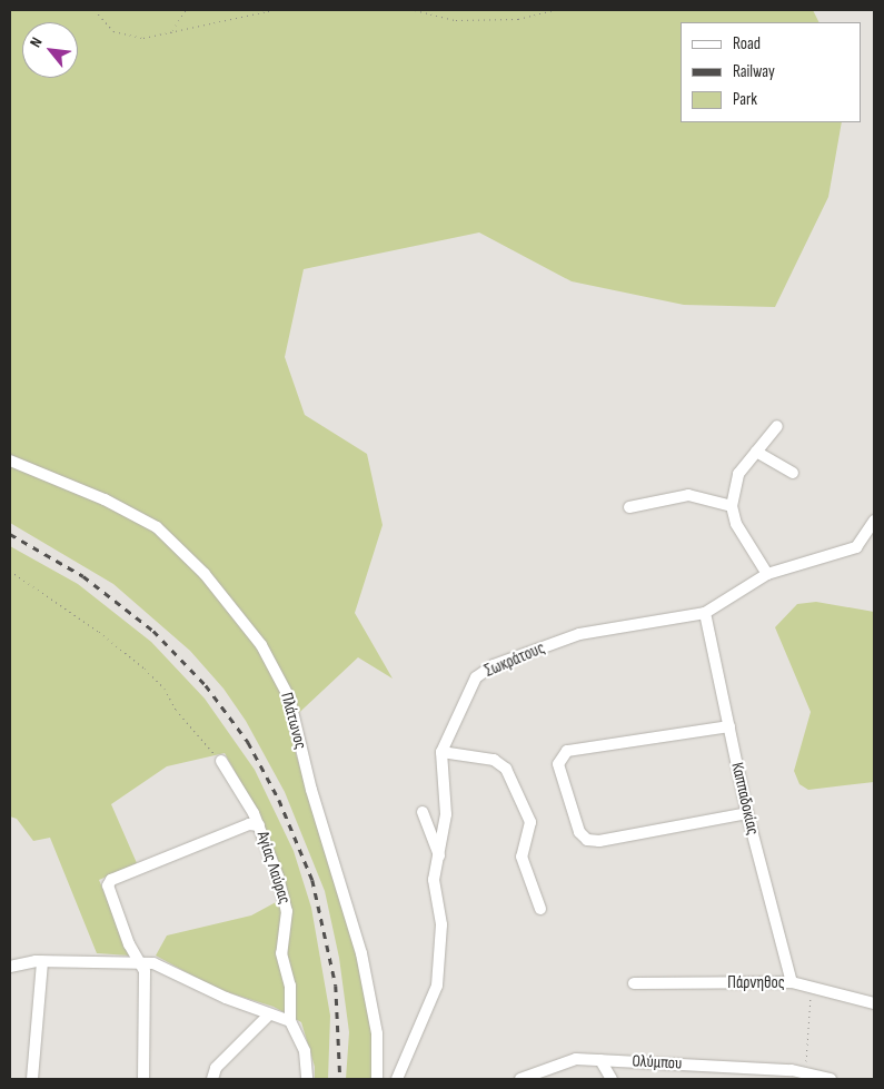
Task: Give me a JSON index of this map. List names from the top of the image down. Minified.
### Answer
{"streets":{"street":["Σωκράτους","Πλάτωνος","Καππαδοκίας","Αγίας Λαύρας","Πάρνηθος","Ολύμπου"]},"crossings":[["Σωκράτους","Καππαδοκίας"],["Καππαδοκίας","Πάρνηθος"]],"legend":["Road","Railway","Park"],"north":"top left"}
